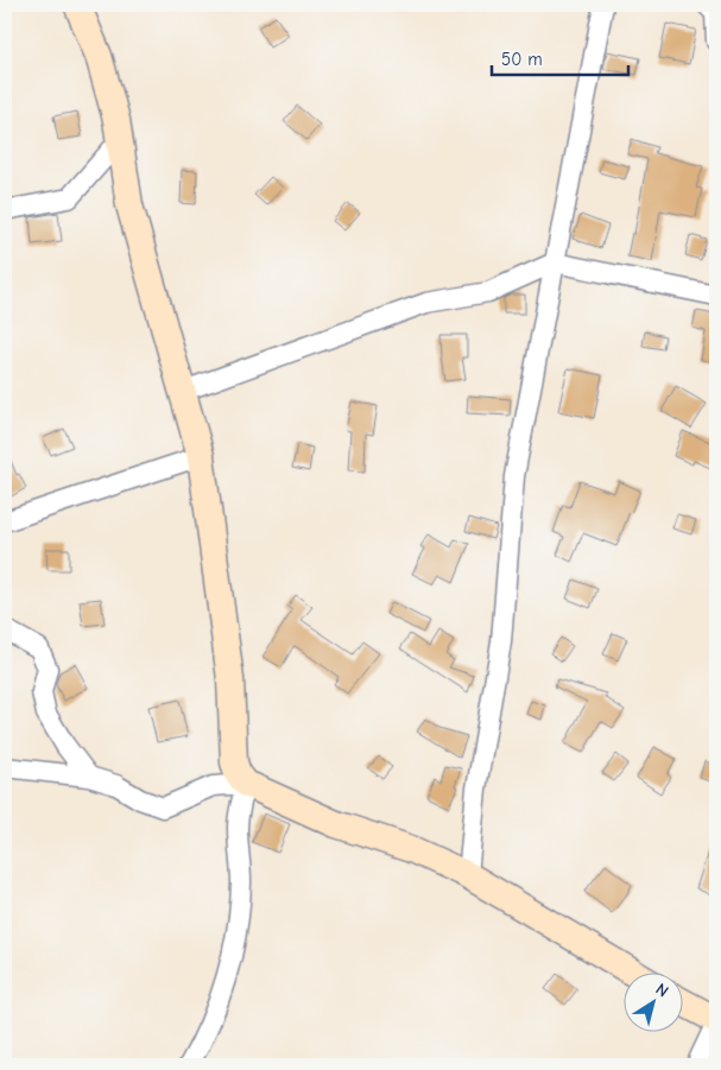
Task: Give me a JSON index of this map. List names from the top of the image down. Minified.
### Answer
{"scale_bar":"50 m","north":"top right"}
